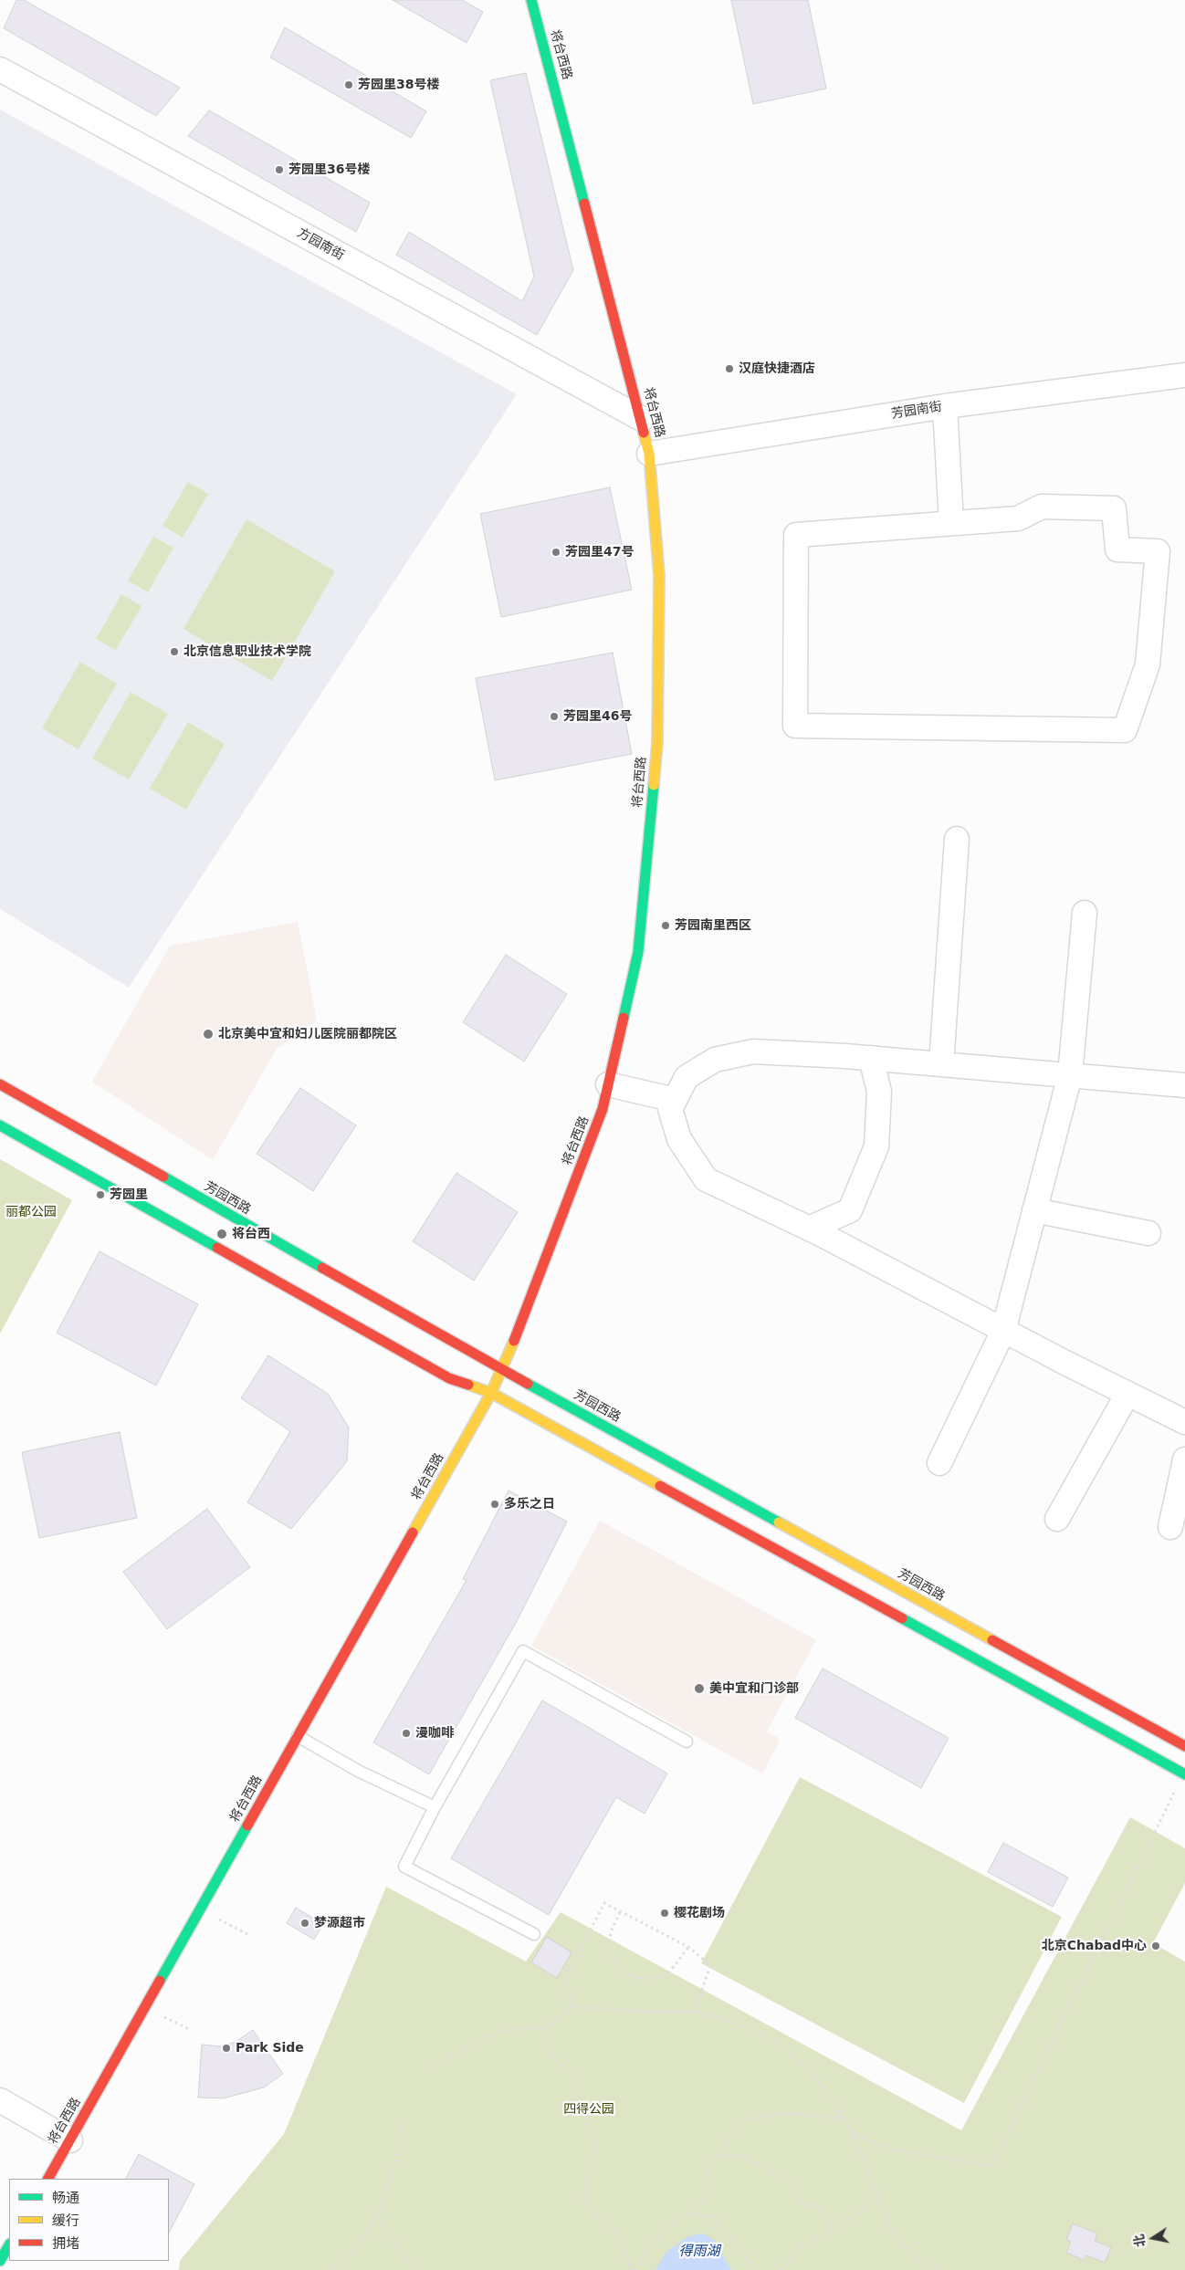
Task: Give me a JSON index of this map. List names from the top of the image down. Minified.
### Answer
{"streets":{"main road":["将台西路","芳园西路"],"street":["方园南街","芳园南街"]},"crossings":[["将台西路","方园南街"],["将台西路","芳园南街"],["将台西路","芳园西路"]],"water":["得雨湖"],"parks":["丽都公园","四得公园"],"places":["芳园里38号楼","芳园里36号楼","汉庭快捷酒店","芳园里47号","北京信息职业技术学院","芳园里46号","芳园南里西区","北京美中宜和妇儿医院丽都院区","芳园里","将台西","多乐之日","美中宜和门诊部","漫咖啡","樱花剧场","梦源超市","北京Chabad中心","Park Side"],"legend":["畅通","缓行","拥堵"],"north":"left"}
